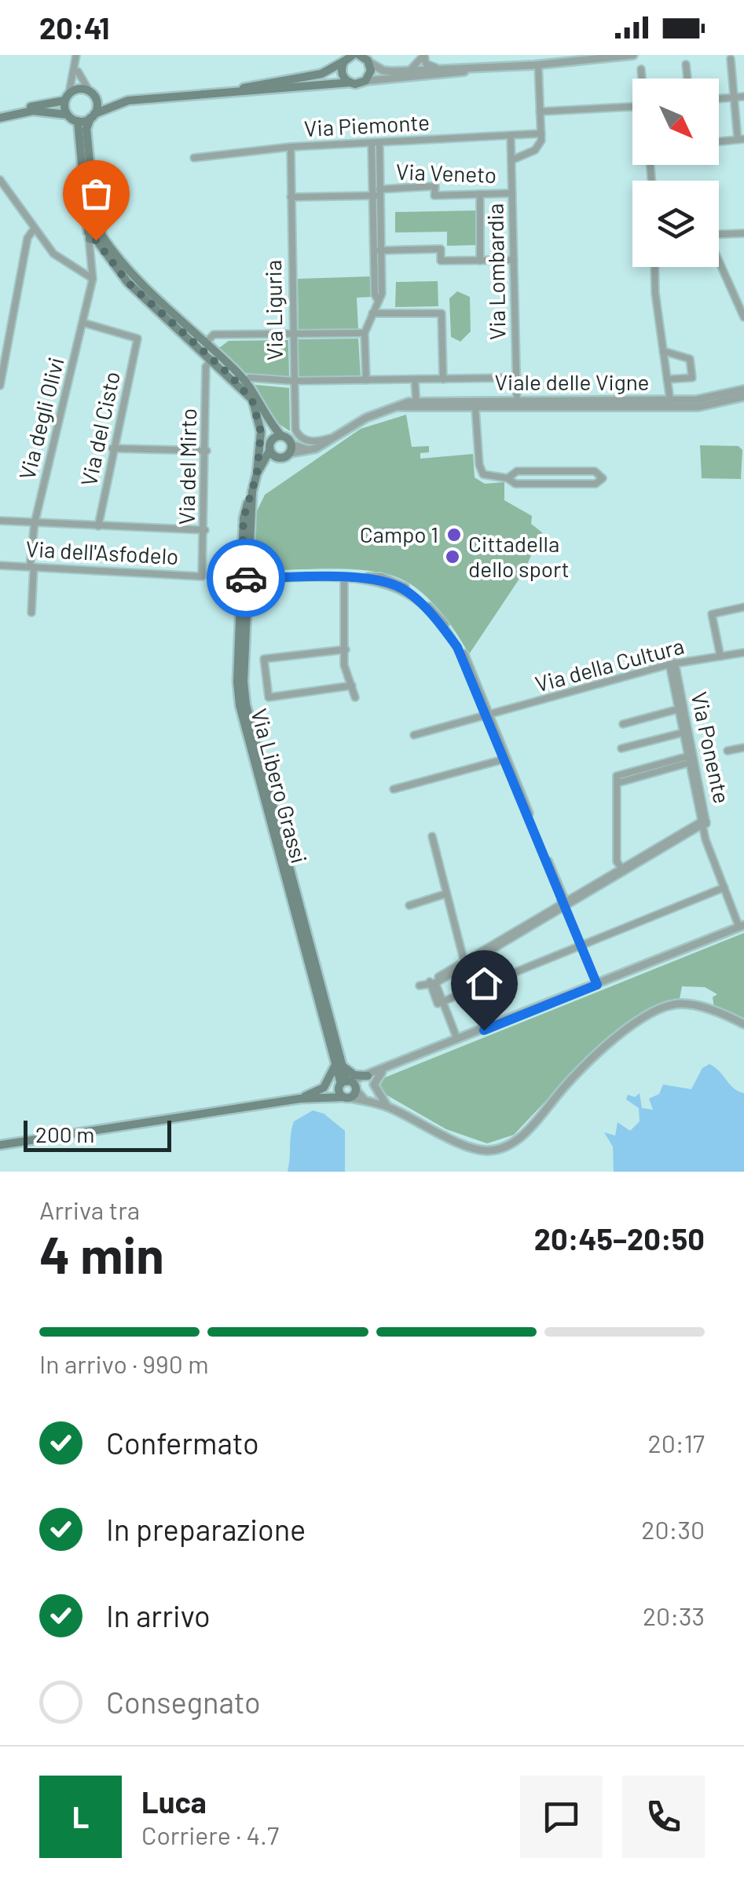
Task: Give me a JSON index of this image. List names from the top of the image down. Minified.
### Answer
{"streets":{"main road":["Via Libero Grassi"],"street":["Via Piemonte","Via Veneto","Via Lombardia","Via Liguria","Viale delle Vigne","Via degli Olivi","Via del Cisto","Via del Mirto","Via dell'Asfodelo","Via della Cultura","Via Ponente"]},"crossings":[["Via Piemonte","Via Lombardia"],["Via Piemonte","Via Liguria"],["Via Veneto","Via Lombardia"],["Via Veneto","Via Liguria"],["Via Lombardia","Viale delle Vigne"],["Via Liguria","Viale delle Vigne"],["Via degli Olivi","Via del Cisto"],["Via degli Olivi","Via dell'Asfodelo"],["Via del Mirto","Via dell'Asfodelo"],["Via della Cultura","Via Ponente"]],"places":["Campo 1","Cittadella dello sport"],"scale_bar":"200 m","north":"bottom right","page":{"status":"20:41","scale":"200 m","heading":["4 min","Arriva tra","20:45–20:50"],"panel":["Luca","Corriere · 4.7"],"bar":"In arrivo · 990 m","list":[["Confermato","20:17"],["In preparazione","20:30"],["In arrivo","20:33"],"Consegnato"],"round":"L"}}
